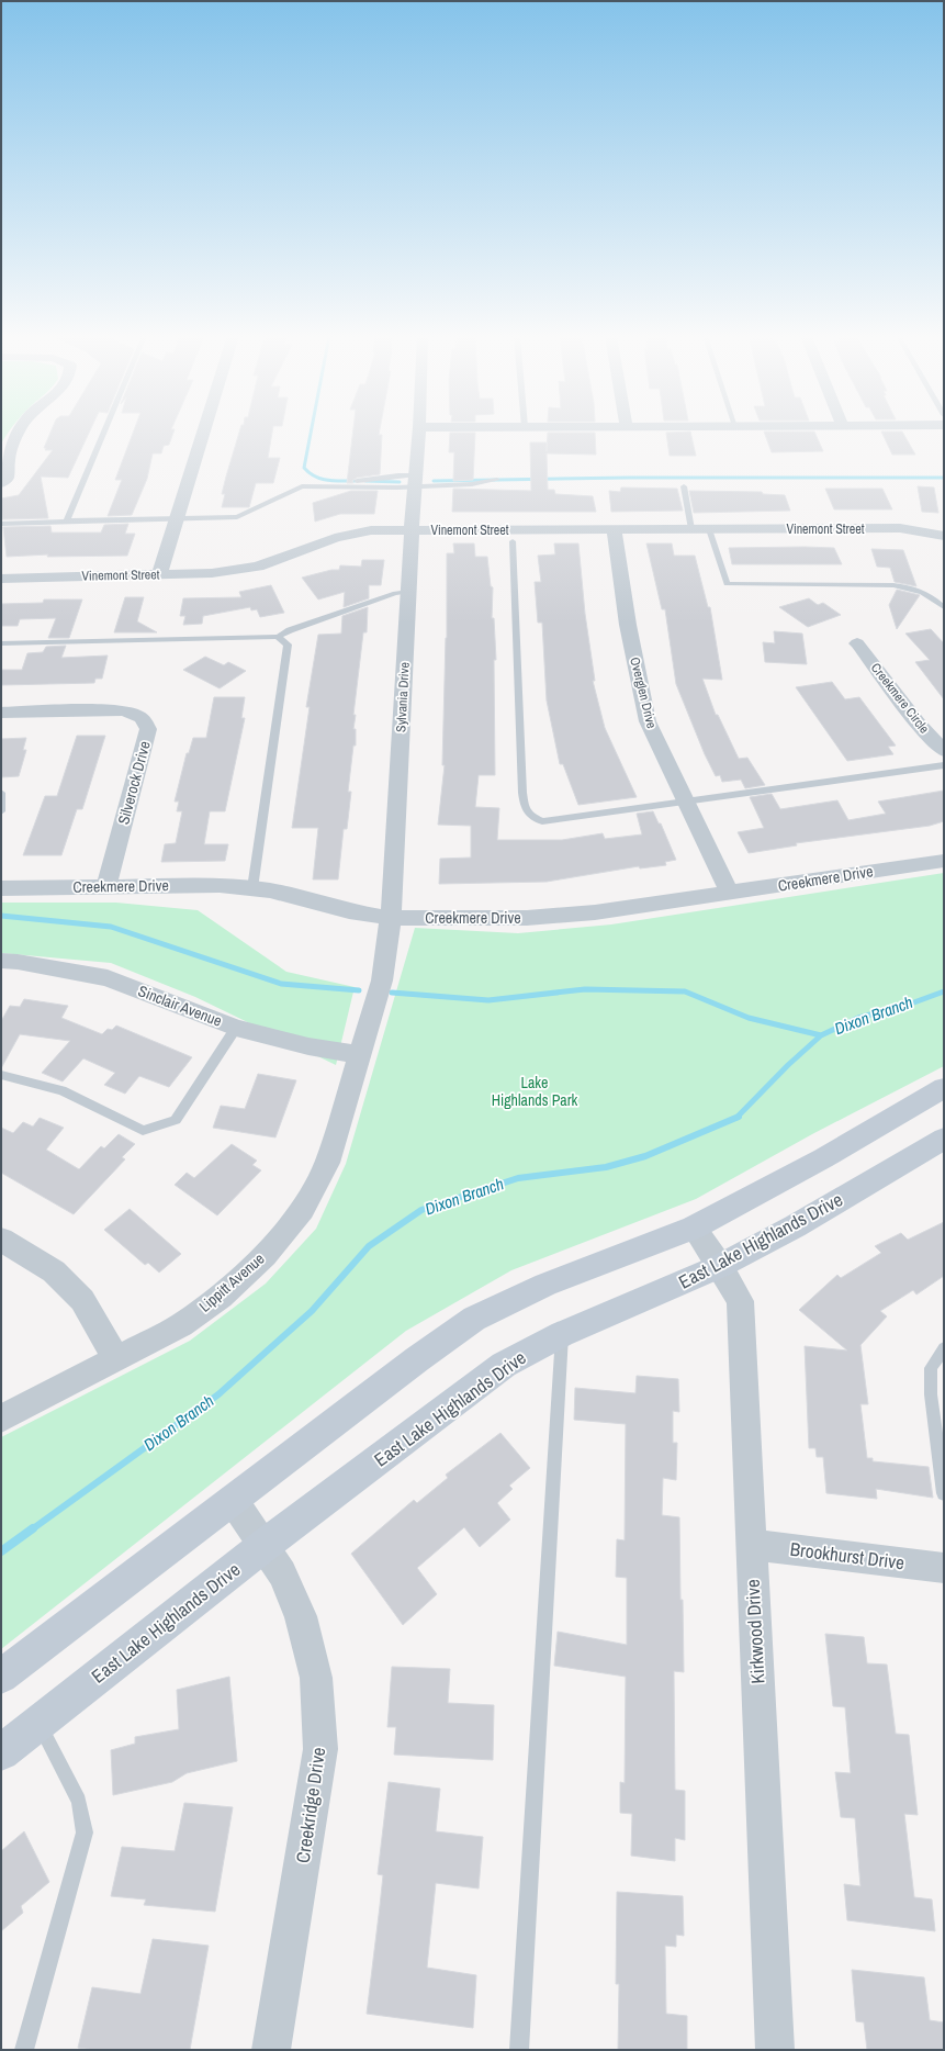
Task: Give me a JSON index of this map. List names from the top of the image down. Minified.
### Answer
{"streets":{"main road":["East Lake Highlands Drive"],"street":["Vinemont Street","Overglen Drive","Sylvania Drive","Creekmere Circle","Silverock Drive","Creekmere Drive","Sinclair Avenue","Lippitt Avenue","Brookhurst Drive","Kirkwood Drive","Creekridge Drive"]},"crossings":[["Vinemont Street","Overglen Drive"],["Vinemont Street","Sylvania Drive"],["Overglen Drive","Creekmere Drive"],["Sylvania Drive","Creekmere Drive"],["Sylvania Drive","Sinclair Avenue"],["Sylvania Drive","Lippitt Avenue"],["Silverock Drive","Creekmere Drive"],["Sinclair Avenue","Lippitt Avenue"],["East Lake Highlands Drive","Kirkwood Drive"],["East Lake Highlands Drive","Creekridge Drive"],["Brookhurst Drive","Kirkwood Drive"]],"water":["Dixon Branch"],"parks":["Lake Highlands Park"]}
